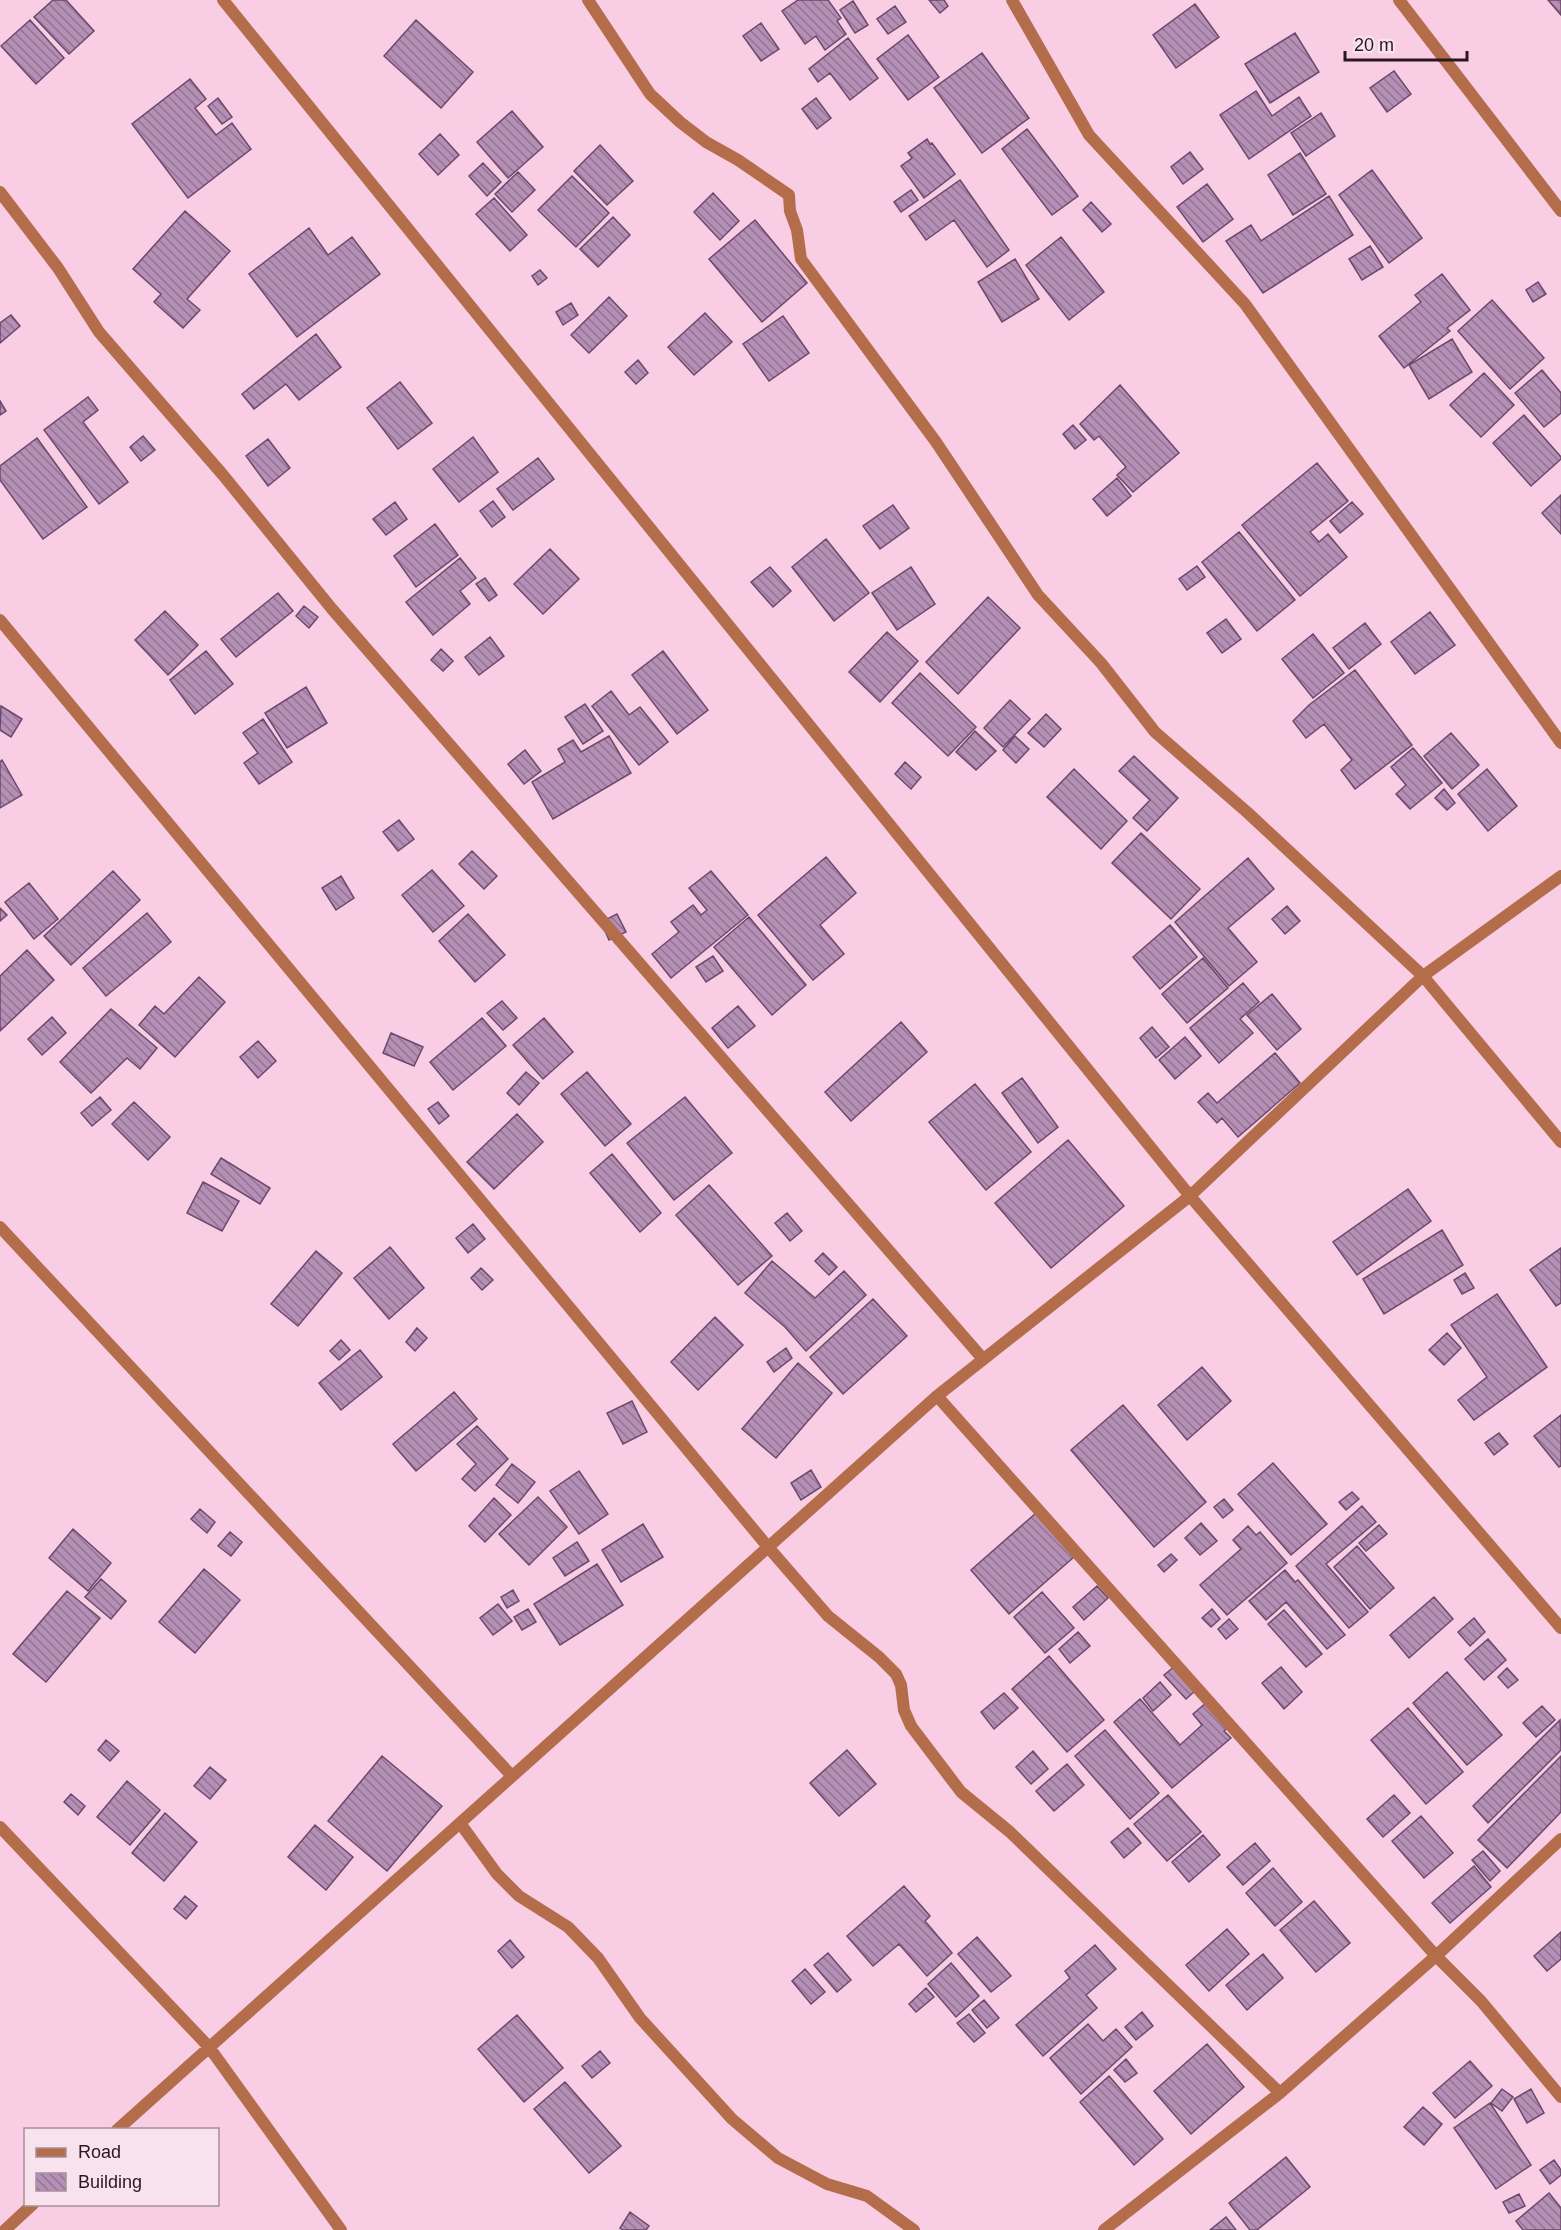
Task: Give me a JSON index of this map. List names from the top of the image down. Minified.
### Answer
{"legend":["Road","Building"],"scale_bar":"20 m"}
